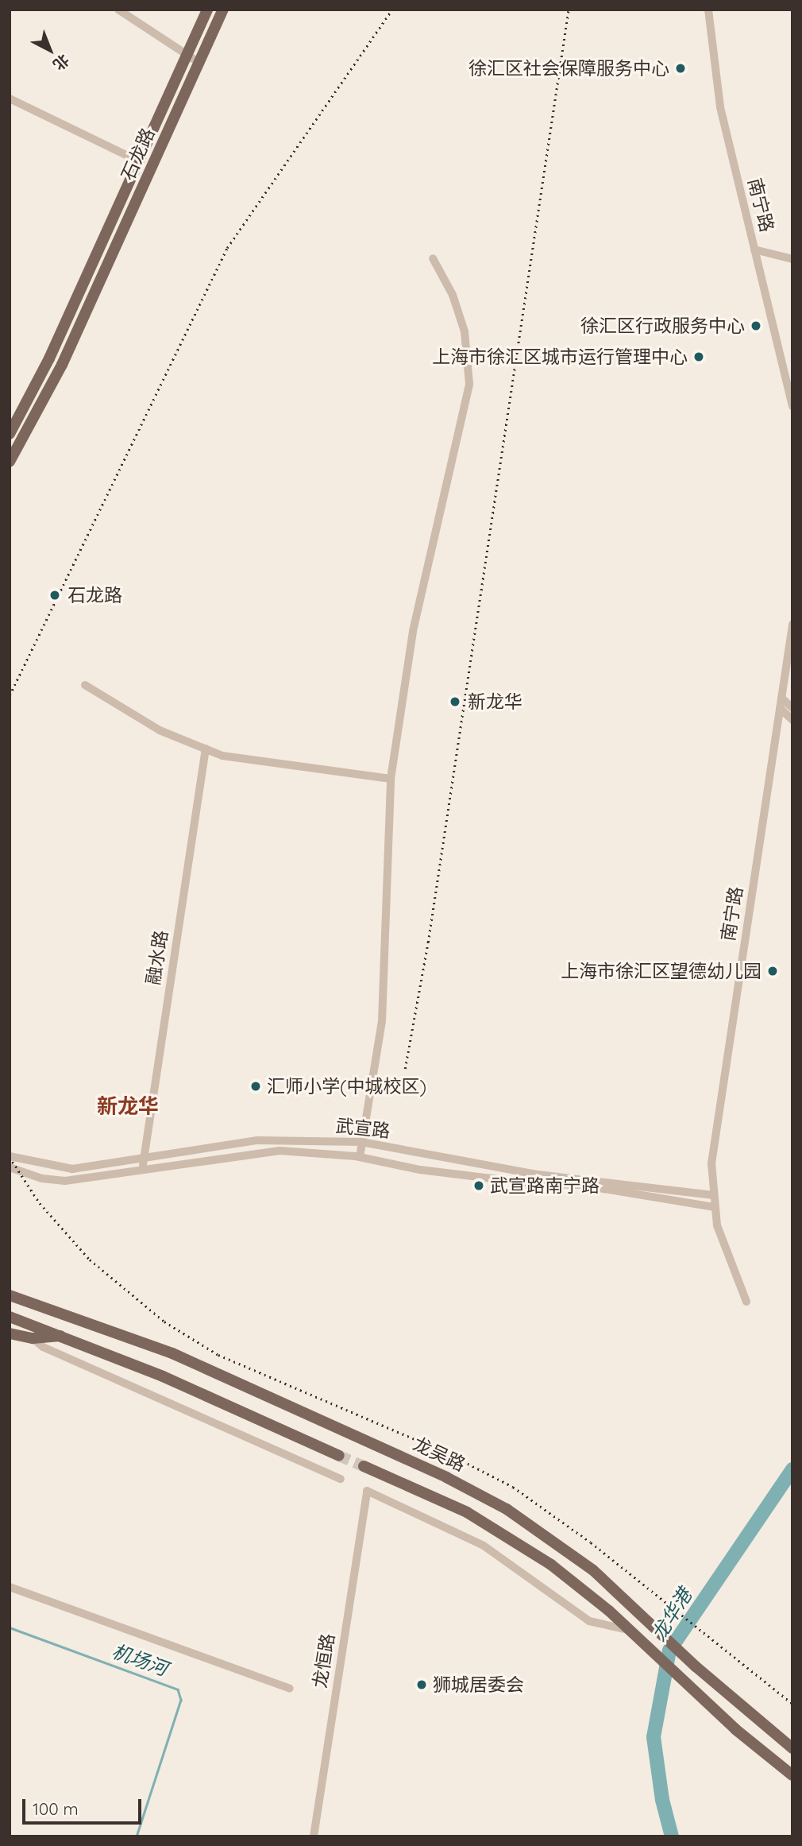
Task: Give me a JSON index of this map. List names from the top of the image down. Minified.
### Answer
{"streets":{"main road":["石龙路","龙吴路"],"street":["南宁路","融水路","武宣路","龙恒路"]},"crossings":[["南宁路","武宣路"],["融水路","武宣路"]],"districts":["新龙华"],"water":["龙华港","机场河"],"places":["徐汇区社会保障服务中心","徐汇区行政服务中心","上海市徐汇区城市运行管理中心","石龙路","新龙华","上海市徐汇区望德幼儿园","汇师小学(中城校区)","武宣路南宁路","狮城居委会"],"scale_bar":"100 m","north":"bottom right"}
